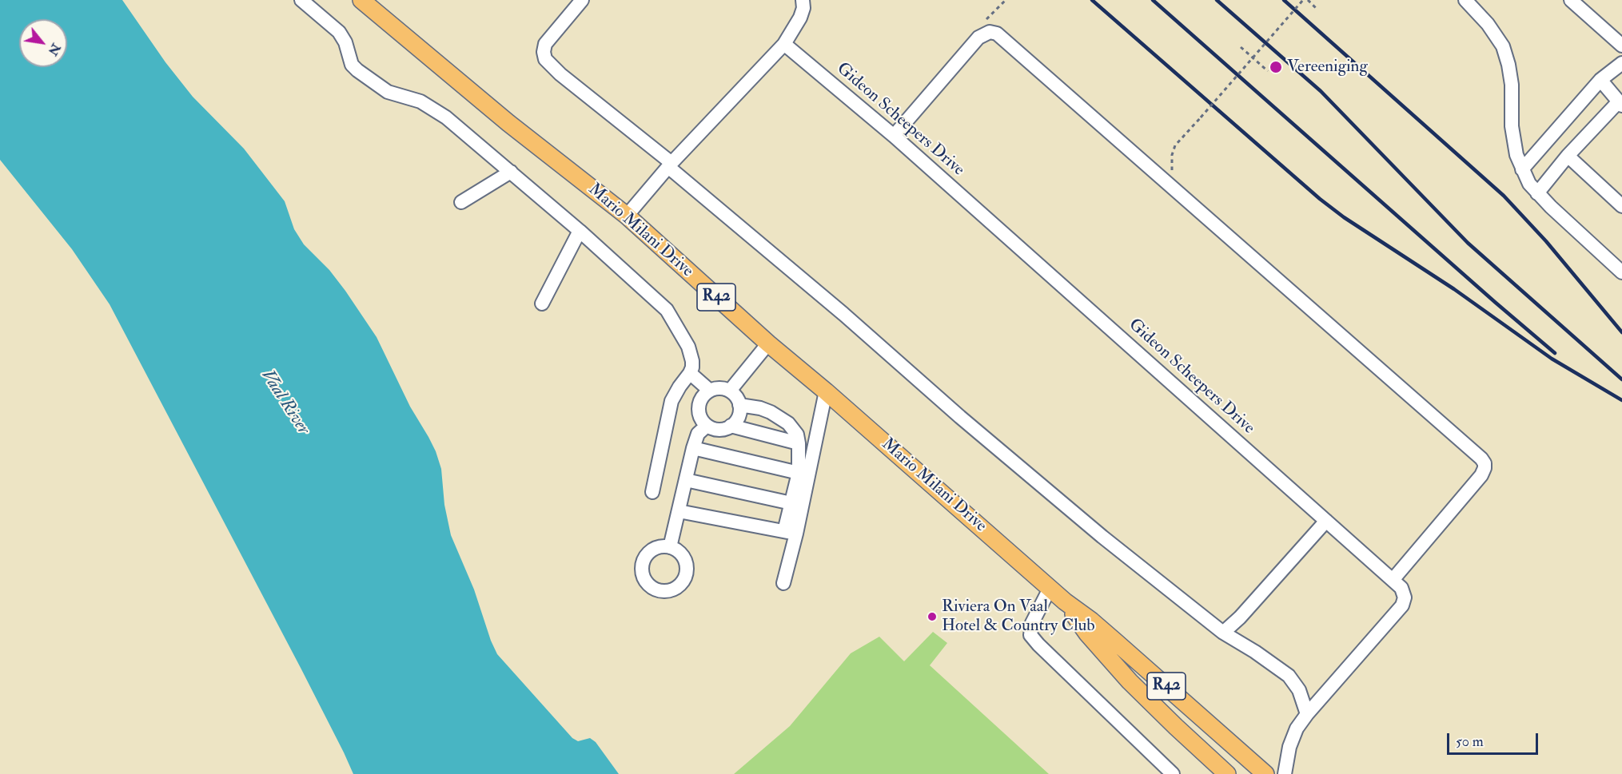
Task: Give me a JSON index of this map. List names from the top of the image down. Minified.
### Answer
{"streets":{"main road":["Mario Milani Drive","R42"],"street":["Gideon Scheepers Drive"]},"water":["Vaal River"],"places":["Vereeniging","Riviera On Vaal Hotel & Country Club"],"scale_bar":"50 m","north":"bottom right"}
